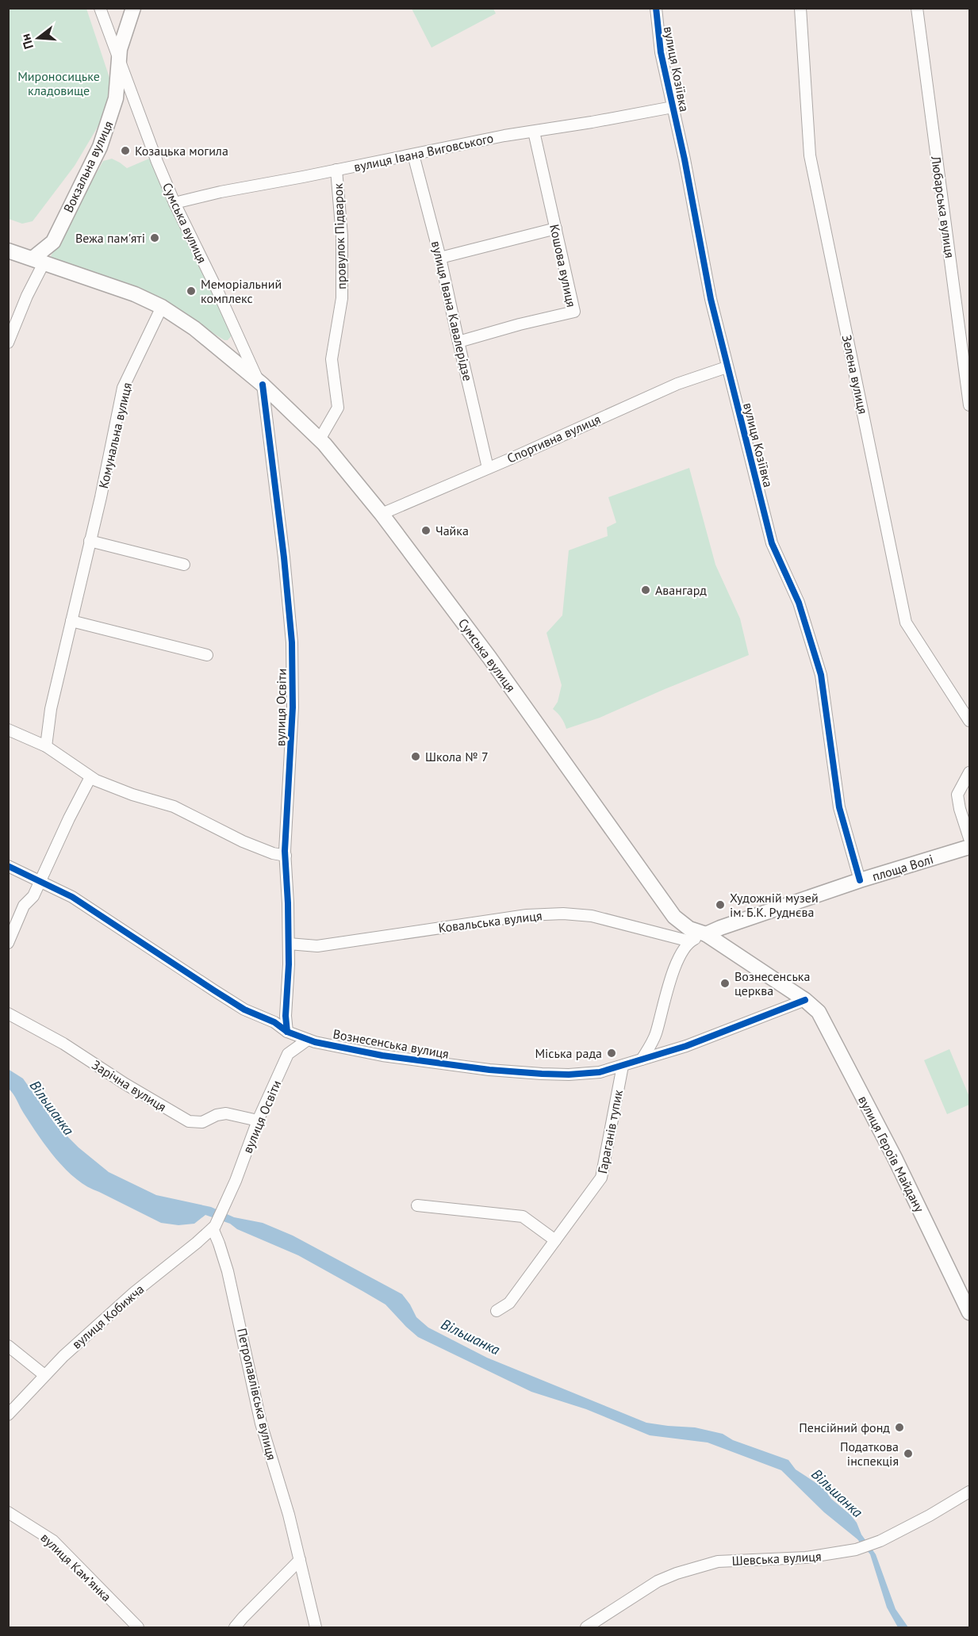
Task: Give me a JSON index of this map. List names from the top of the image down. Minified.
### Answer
{"streets":{"main road":["Вокзальна вулиця","Сумська вулиця","площа Волі","вулиця Героїв Майдану"],"street":["вулиця Козіївка","вулиця Івана Виговського","Любарська вулиця","провулок Підварок","Кошова вулиця","вулиця Івана Кавалерідзе","Зелена вулиця","Комунальна вулиця","Спортивна вулиця","вулиця Освіти","Ковальська вулиця","Вознесенська вулиця","Зарічна вулиця","Гараганів тупик","вулиця Кобижча","Петропавлівська вулиця","Шевська вулиця","вулиця Камʼянка"]},"crossings":[["вулиця Козіївка","вулиця Івана Виговського"],["вулиця Козіївка","Спортивна вулиця"],["вулиця Козіївка","площа Волі"],["вулиця Івана Виговського","Сумська вулиця"],["вулиця Івана Виговського","провулок Підварок"],["вулиця Івана Виговського","Кошова вулиця"],["вулиця Івана Виговського","вулиця Івана Кавалерідзе"],["Вокзальна вулиця","Сумська вулиця"],["Сумська вулиця","провулок Підварок"],["Сумська вулиця","Комунальна вулиця"],["Сумська вулиця","Спортивна вулиця"],["Сумська вулиця","вулиця Освіти"],["Сумська вулиця","площа Волі"],["Кошова вулиця","вулиця Івана Кавалерідзе"],["вулиця Івана Кавалерідзе","Спортивна вулиця"],["вулиця Освіти","Ковальська вулиця"],["вулиця Освіти","Вознесенська вулиця"],["вулиця Освіти","Зарічна вулиця"],["вулиця Освіти","вулиця Кобижча"],["вулиця Освіти","Петропавлівська вулиця"],["Вознесенська вулиця","Гараганів тупик"],["Вознесенська вулиця","вулиця Героїв Майдану"],["вулиця Кобижча","Петропавлівська вулиця"]],"water":["Вільшанка"],"parks":["Мироносицьке кладовище"],"places":["Козацька могила","Вежа пам'яті","Меморіальний комплекс","Чайка","Авангард","Школа № 7","Художній музей ім. Б.К. Руднєва","Вознесенська церква","Міська рада","Пенсійний фонд","Податкова інспекція"],"north":"left"}
